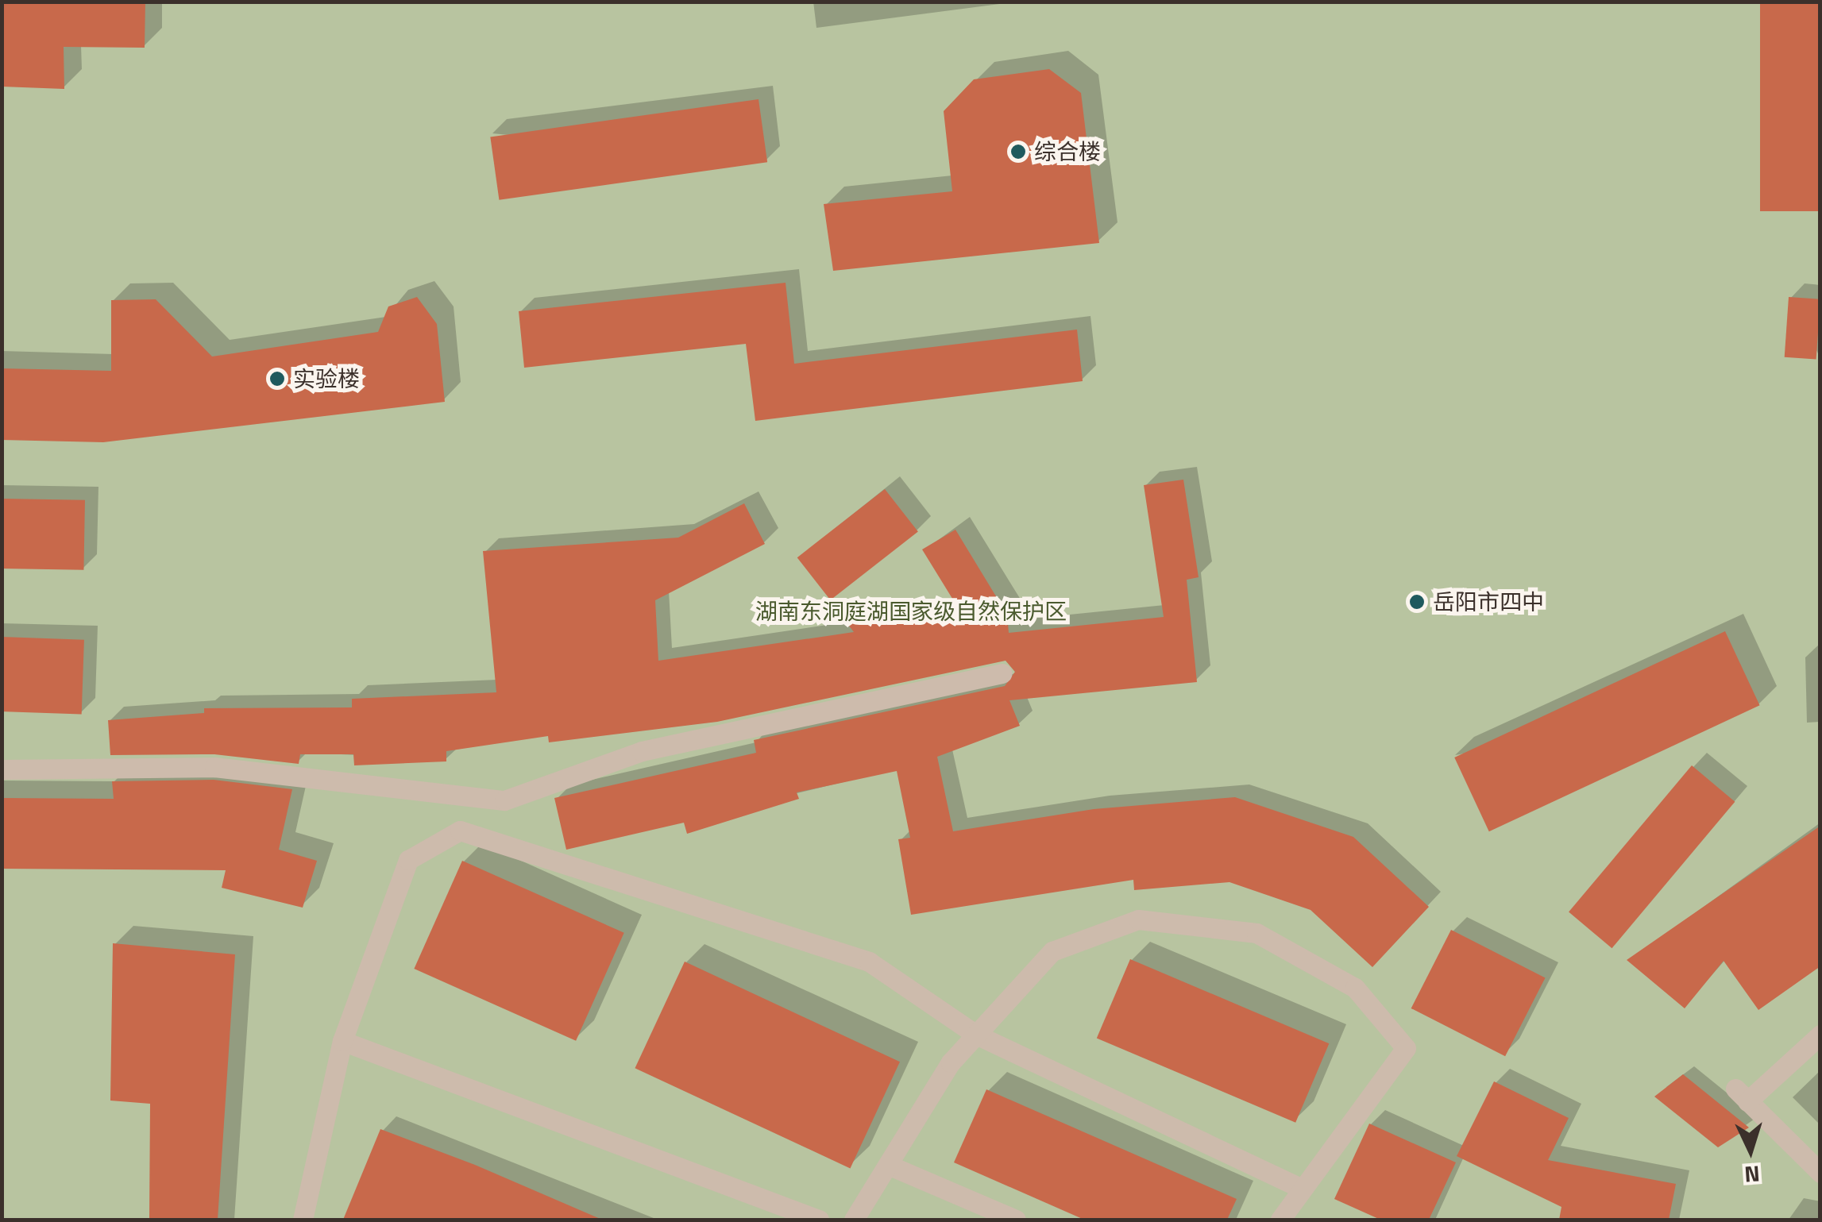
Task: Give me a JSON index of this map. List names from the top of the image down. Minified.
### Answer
{"parks":["湖南东洞庭湖国家级自然保护区"],"places":["综合楼","实验楼","岳阳市四中"],"north":"bottom"}
